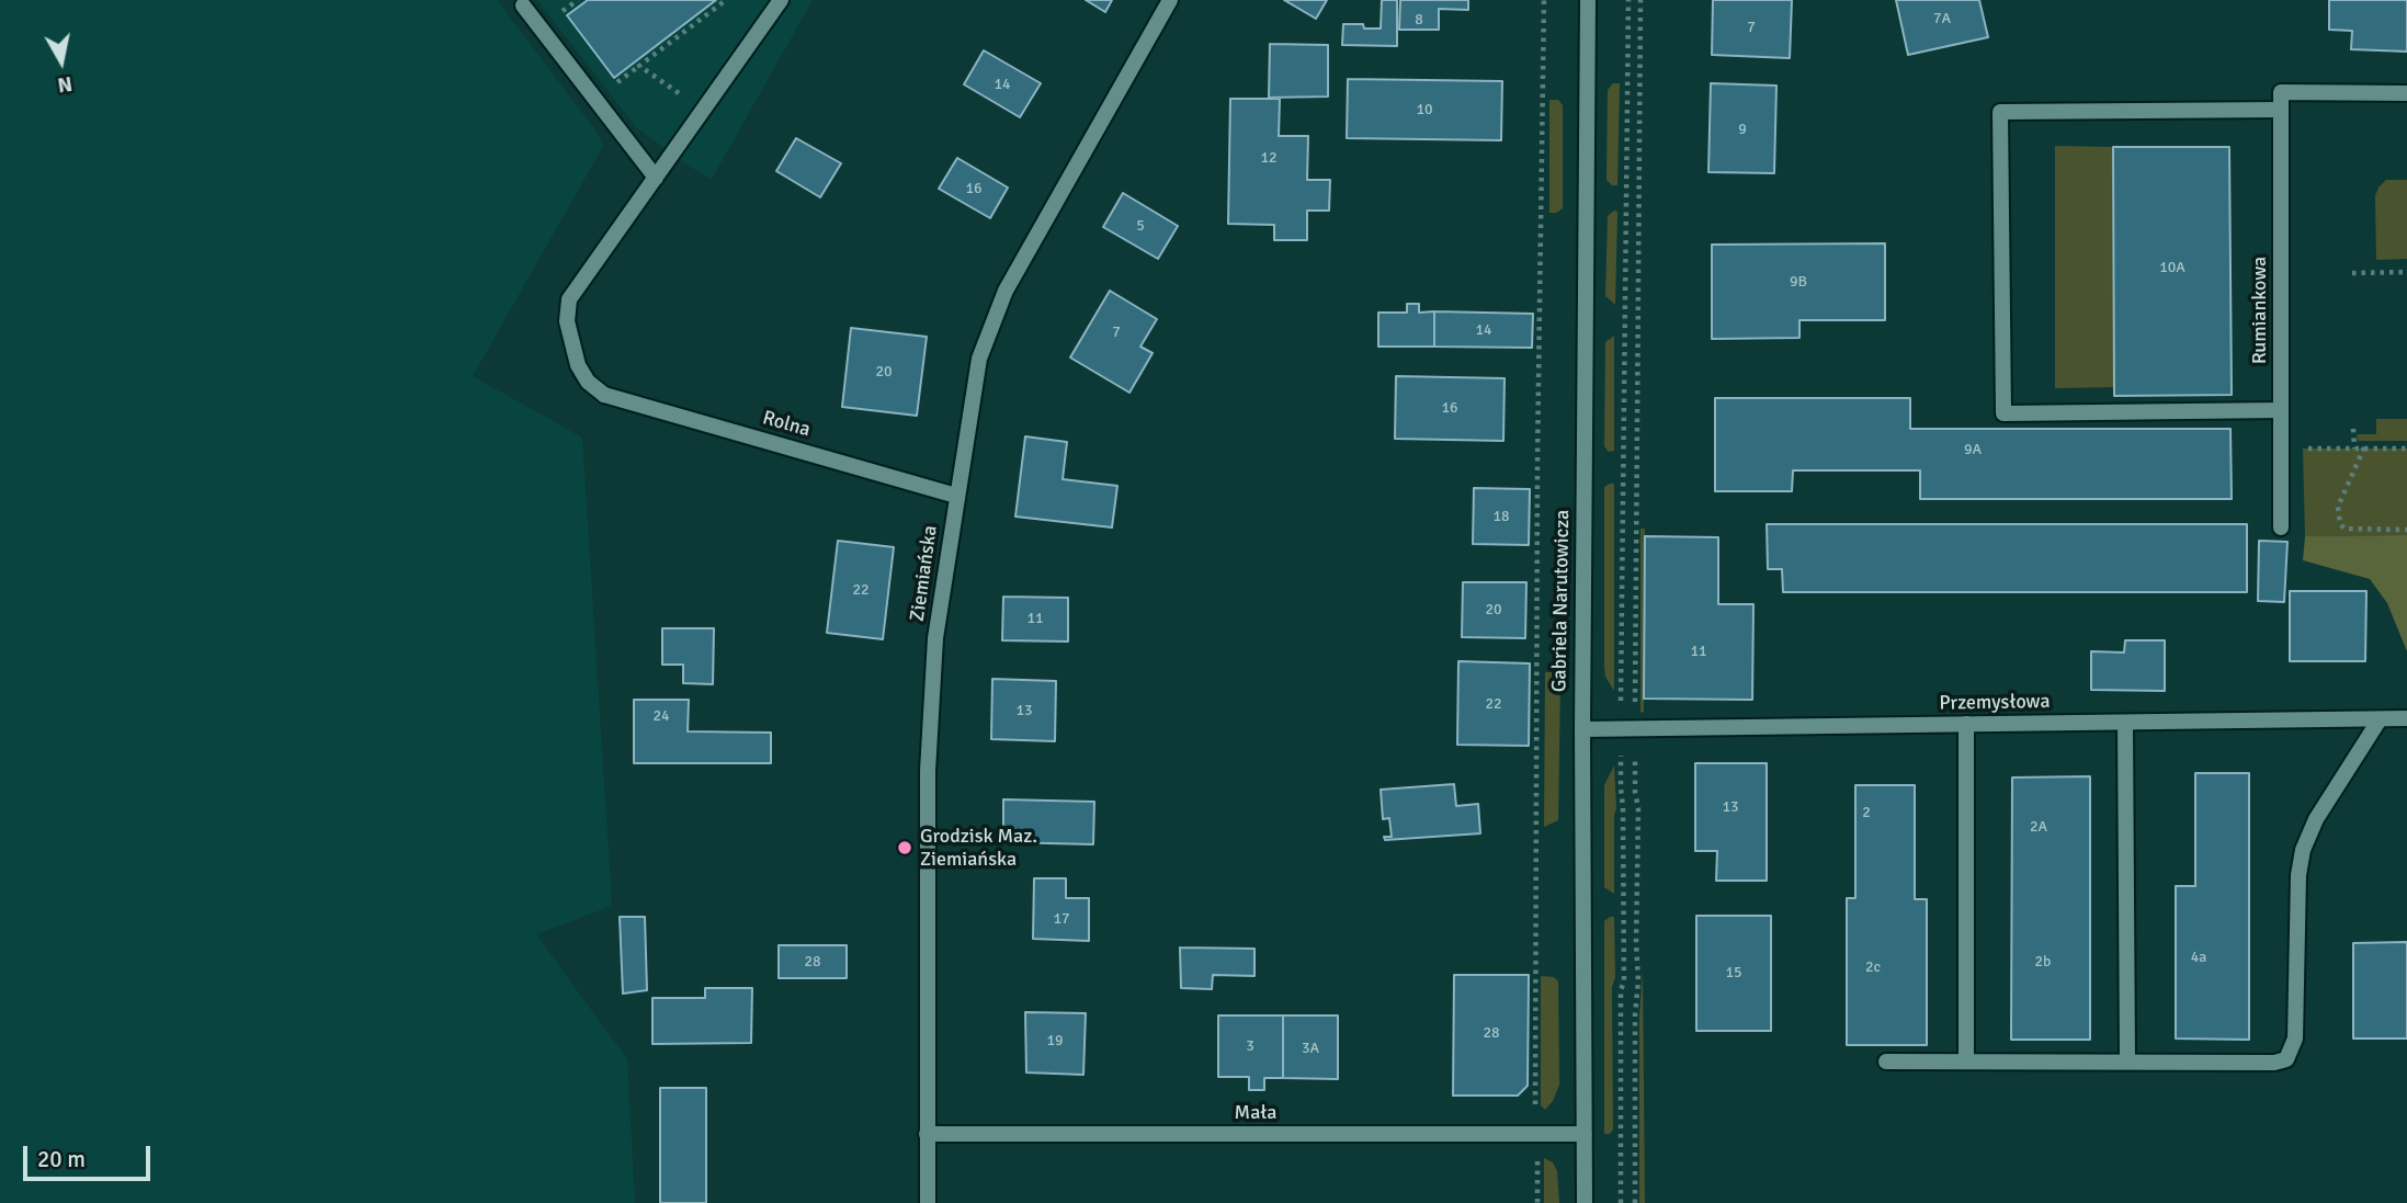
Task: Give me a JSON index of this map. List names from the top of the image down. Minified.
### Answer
{"streets":{"street":["Rumiankowa","Rolna","Ziemiańska","Gabriela Narutowicza","Przemysłowa","Mała"]},"crossings":[["Rolna","Ziemiańska"],["Ziemiańska","Mała"],["Gabriela Narutowicza","Przemysłowa"],["Gabriela Narutowicza","Mała"]],"places":["Grodzisk Maz. Ziemiańska"],"house_numbers":["7A","8","7","14","10","9","12","16","5","10A","9B","14","7","20","16","9A","18","22","20","11","11","22","13","24","13","2","2A","17","4a","28","2b","2c","15","28","19","3","3A"],"scale_bar":"20 m","north":"bottom"}
